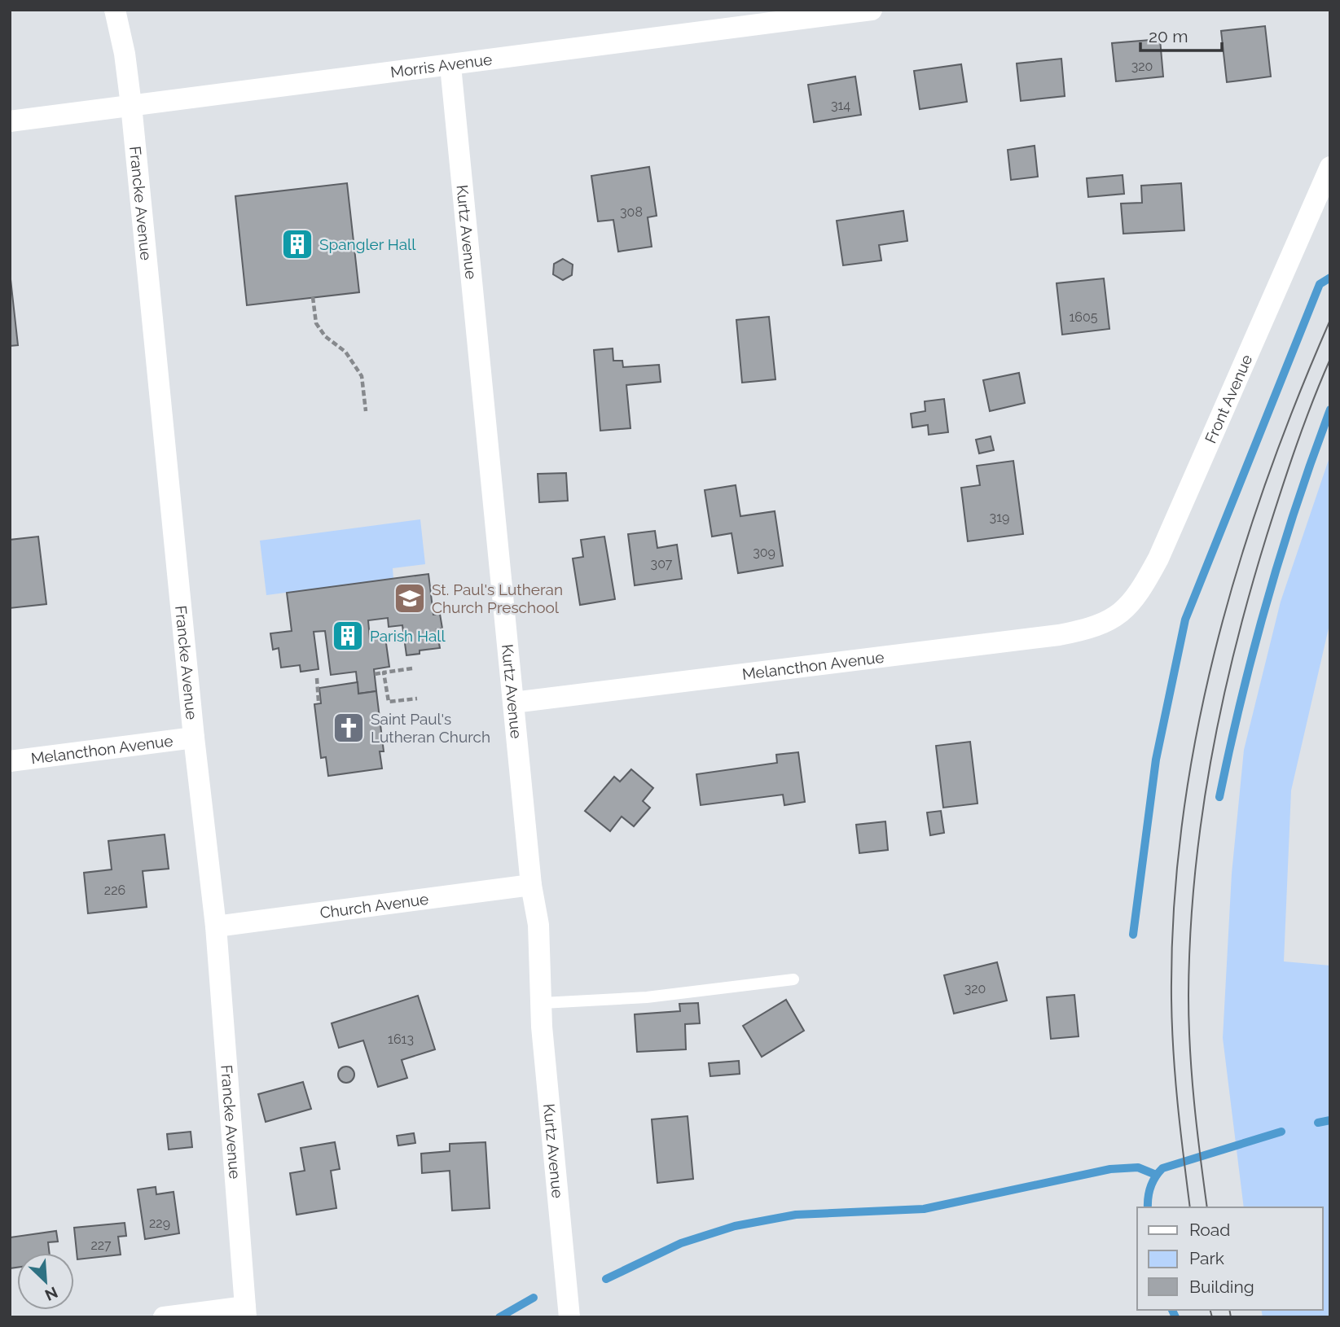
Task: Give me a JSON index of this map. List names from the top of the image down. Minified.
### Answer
{"streets":{"street":["Morris Avenue","Francke Avenue","Kurtz Avenue","Front Avenue","Melancthon Avenue","Church Avenue"]},"crossings":[["Morris Avenue","Francke Avenue"],["Morris Avenue","Kurtz Avenue"],["Francke Avenue","Melancthon Avenue"],["Francke Avenue","Church Avenue"],["Kurtz Avenue","Melancthon Avenue"],["Kurtz Avenue","Church Avenue"],["Front Avenue","Melancthon Avenue"]],"places":{"building":["Spangler Hall","Parish Hall"],"school or university":["St. Paul's Lutheran Church Preschool"],"church":["Saint Paul's Lutheran Church"]},"house_numbers":["320","314","308","1605","319","309","307","226","320","1613","229","227"],"legend":["Road","Park","Building"],"scale_bar":"20 m","north":"bottom right"}
